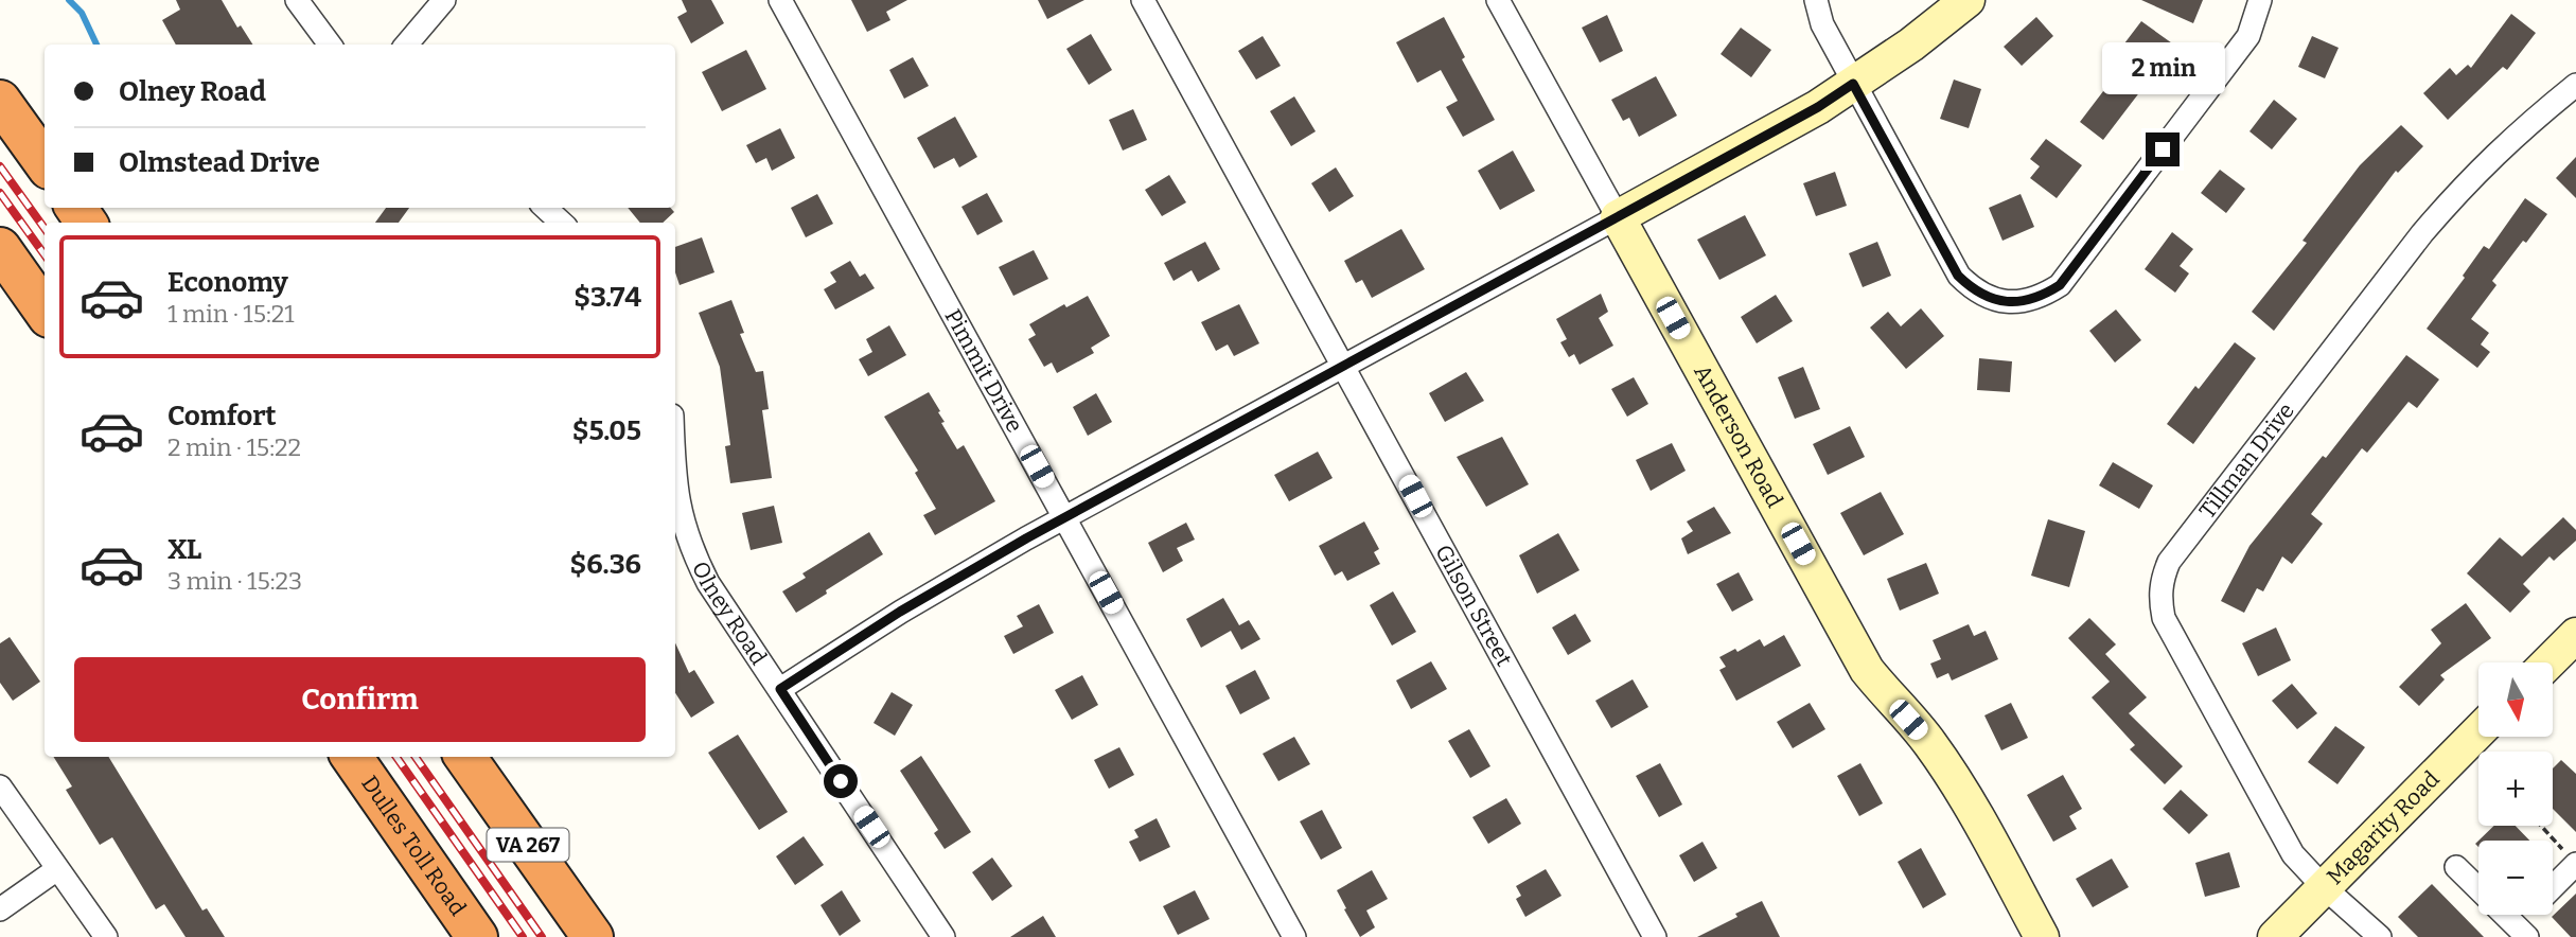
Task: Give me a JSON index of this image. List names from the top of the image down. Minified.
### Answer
{"streets":{"highway":["Dulles Toll Road","VA 267"],"street":["Pimmit Drive","Anderson Road","Tillman Drive","Gilson Street","Olney Road","Magarity Road"]},"crossings":[["Tillman Drive","Magarity Road"]],"north":"bottom","page":{"bubble":"2 min","banner":["Olney Road","Olmstead Drive"],"list":[{"name":"Economy","note":"1 min · 15:21","value":"$3.74"},{"name":"Comfort","note":"2 min · 15:22","value":"$5.05"},{"name":"XL","note":"3 min · 15:23","value":"$6.36"}],"buttons":"Confirm","map_buttons":["+","−"]}}
